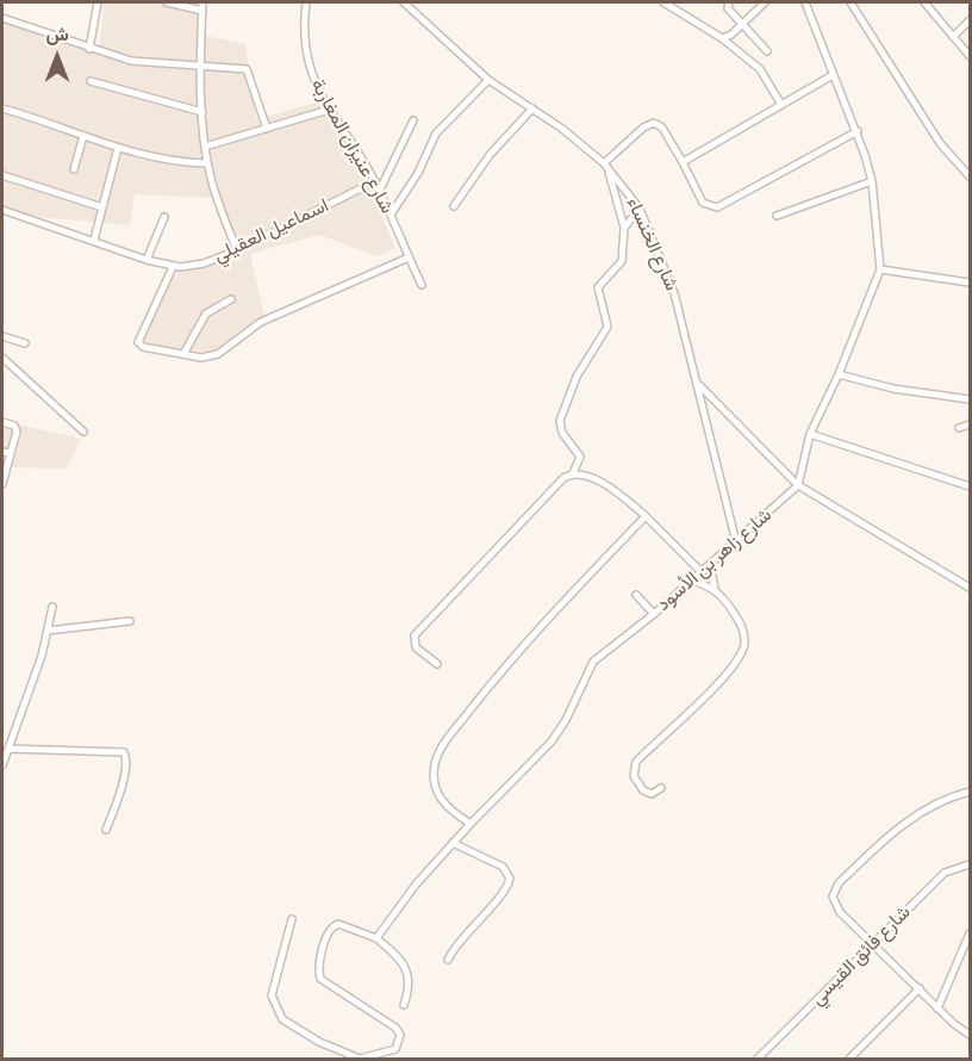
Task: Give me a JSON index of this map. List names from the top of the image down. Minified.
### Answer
{"streets":{"street":["شارع عنيزان المغاربة","اسماعيل العقيلي","شارع الخنساء","شارع زاهر بن الأسود","شارع فائق القيسي"]},"crossings":[["شارع عنيزان المغاربة","اسماعيل العقيلي"],["شارع الخنساء","شارع زاهر بن الأسود"]],"north":"top"}
